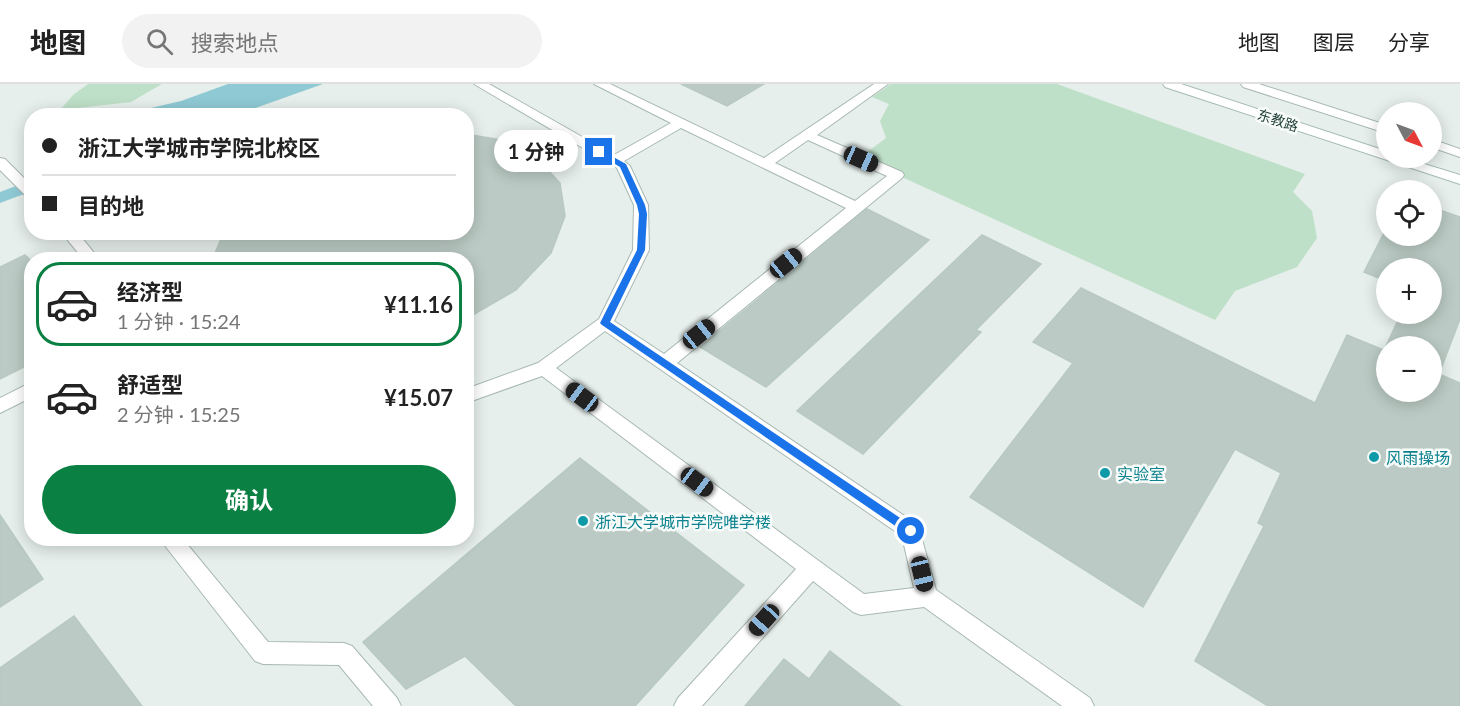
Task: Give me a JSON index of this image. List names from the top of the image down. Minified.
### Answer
{"streets":{"street":["东教路"]},"places":["风雨操场","实验室","浙江大学城市学院唯学楼"],"north":"bottom right","page":{"header":"地图","search":"搜索地点","nav":["地图","图层","分享"],"map_buttons":["+","−"],"banner":["浙江大学城市学院北校区","目的地"],"bubble":"1 分钟","list":[{"name":"经济型","note":"1 分钟 · 15:24","value":"¥11.16"},{"name":"舒适型","note":"2 分钟 · 15:25","value":"¥15.07"}],"buttons":"确认"}}
